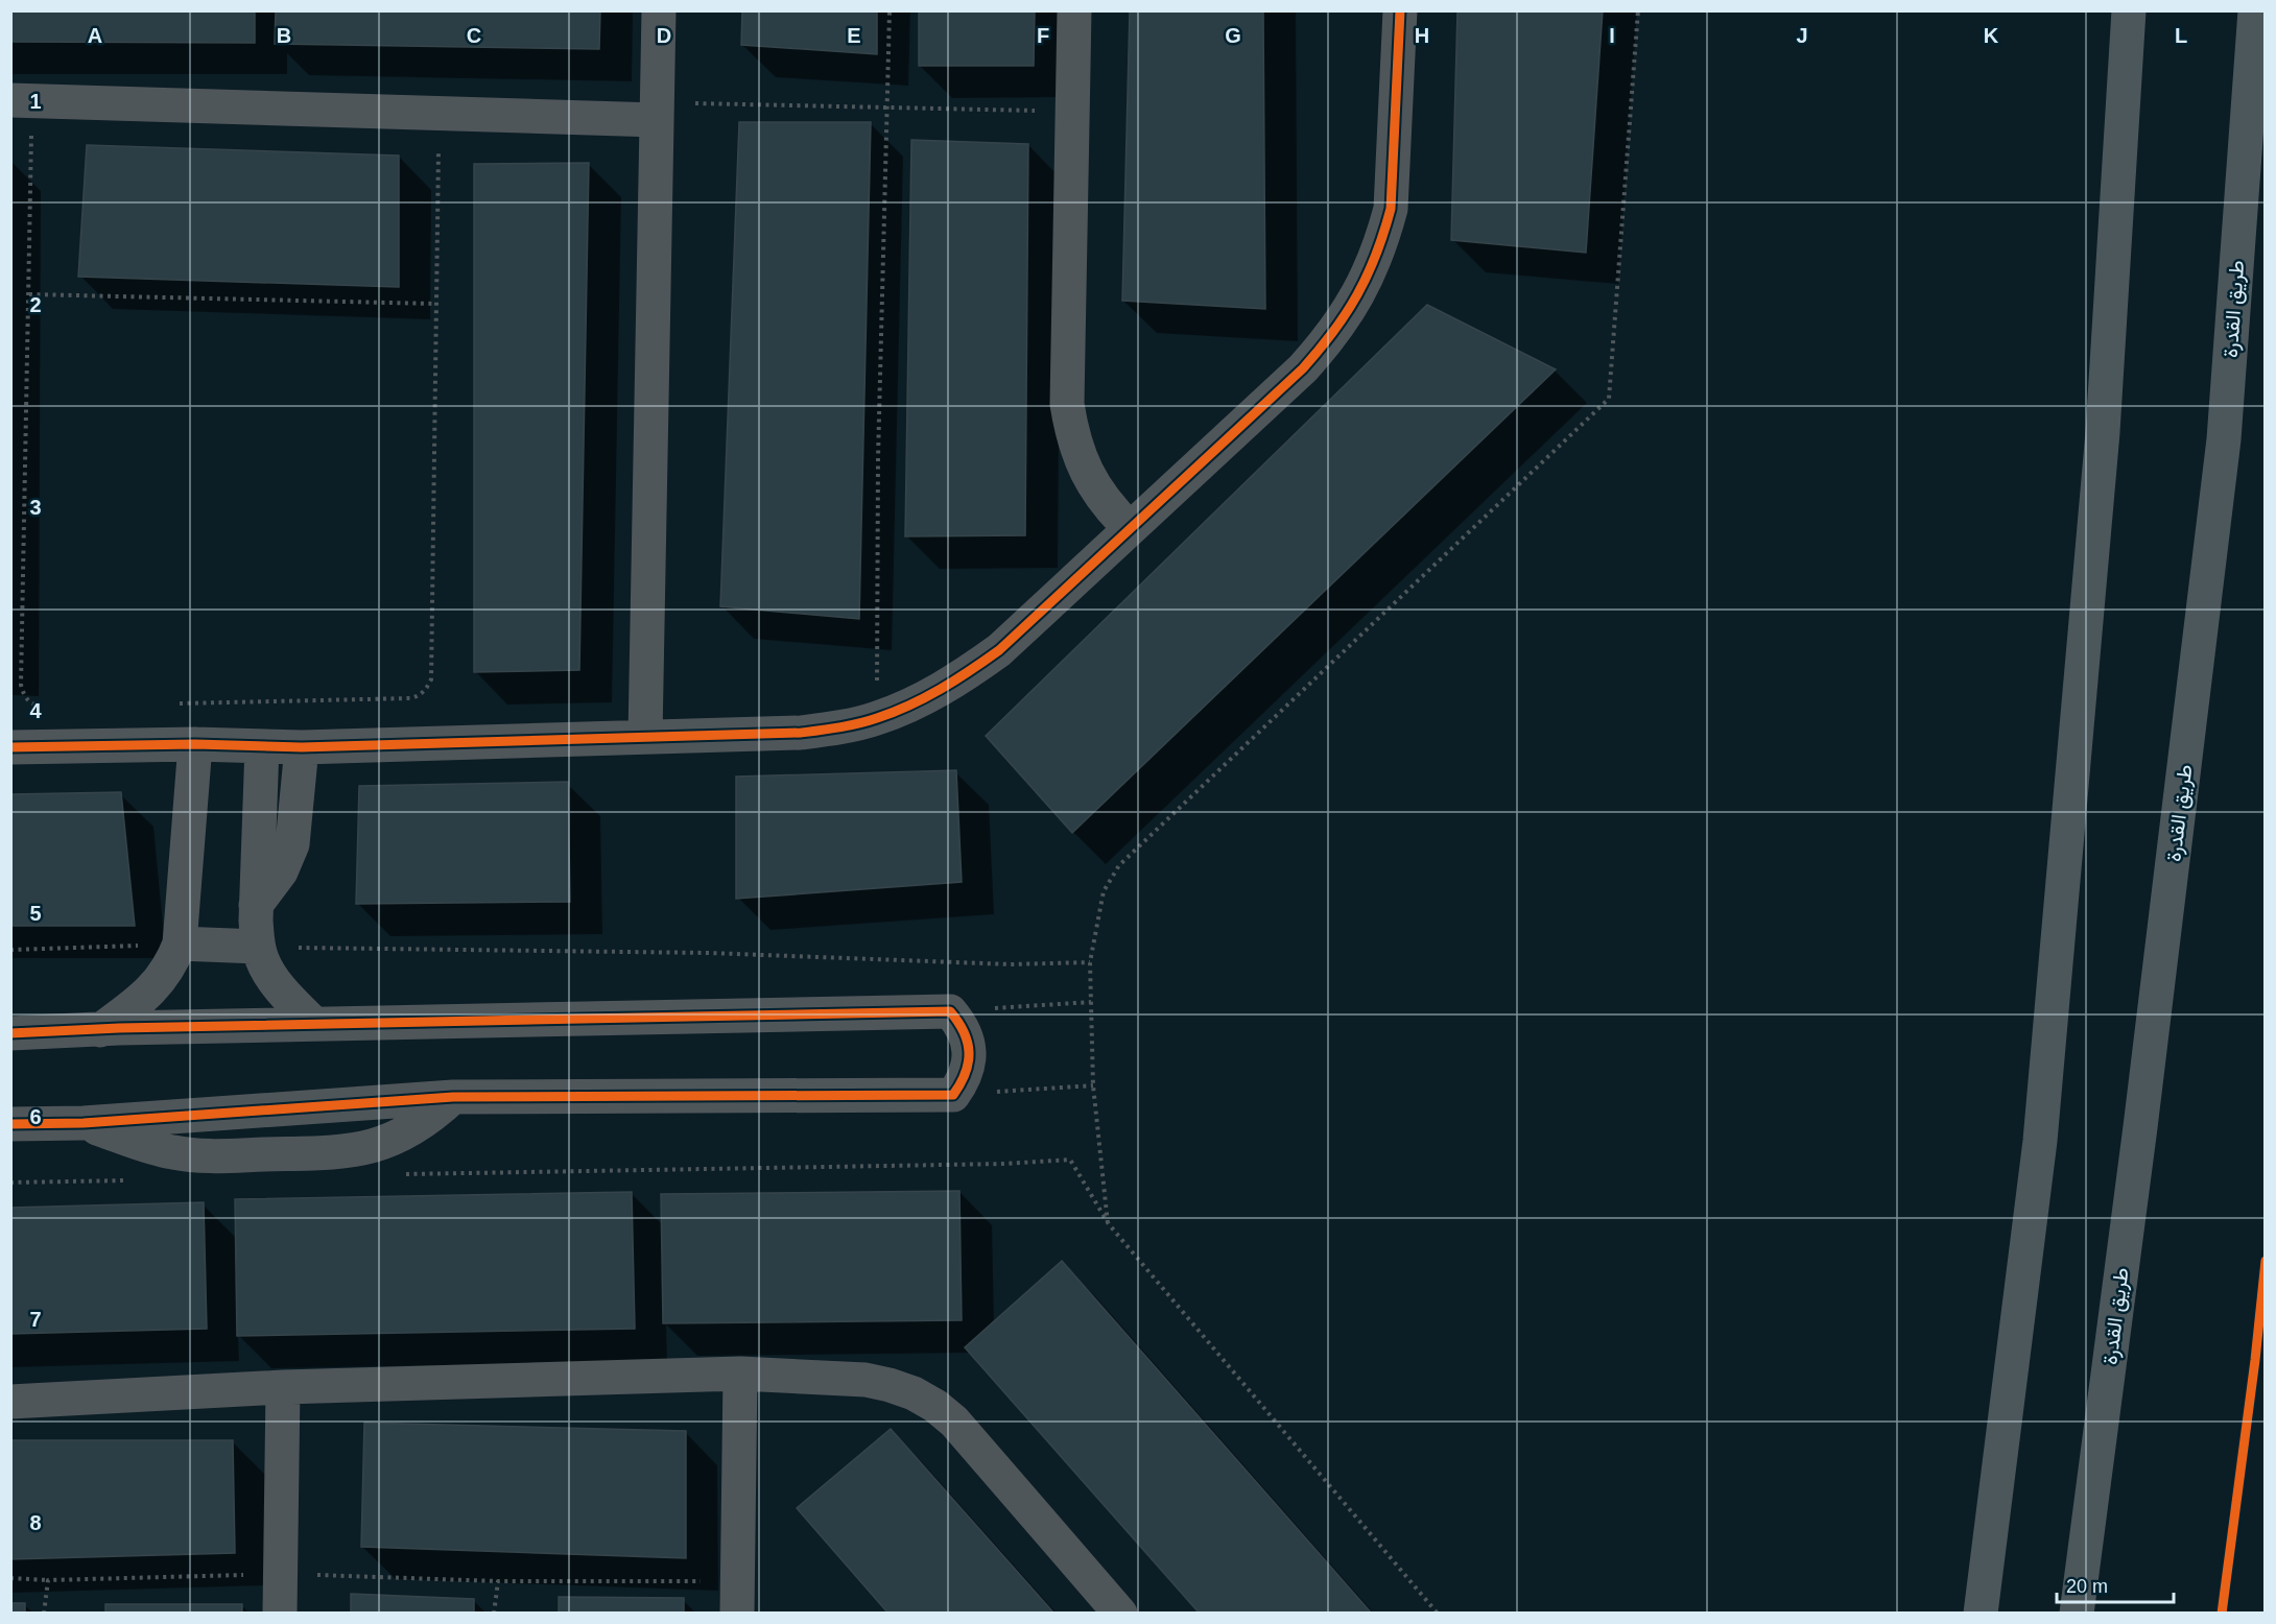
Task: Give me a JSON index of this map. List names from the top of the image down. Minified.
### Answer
{"streets":{"main road":["طريق القدرة"]},"scale_bar":"20 m","grid":{"columns":["A","B","C","D","E","F","G","H","I","J","K","L"],"rows":["1","2","3","4","5","6","7","8"]}}
